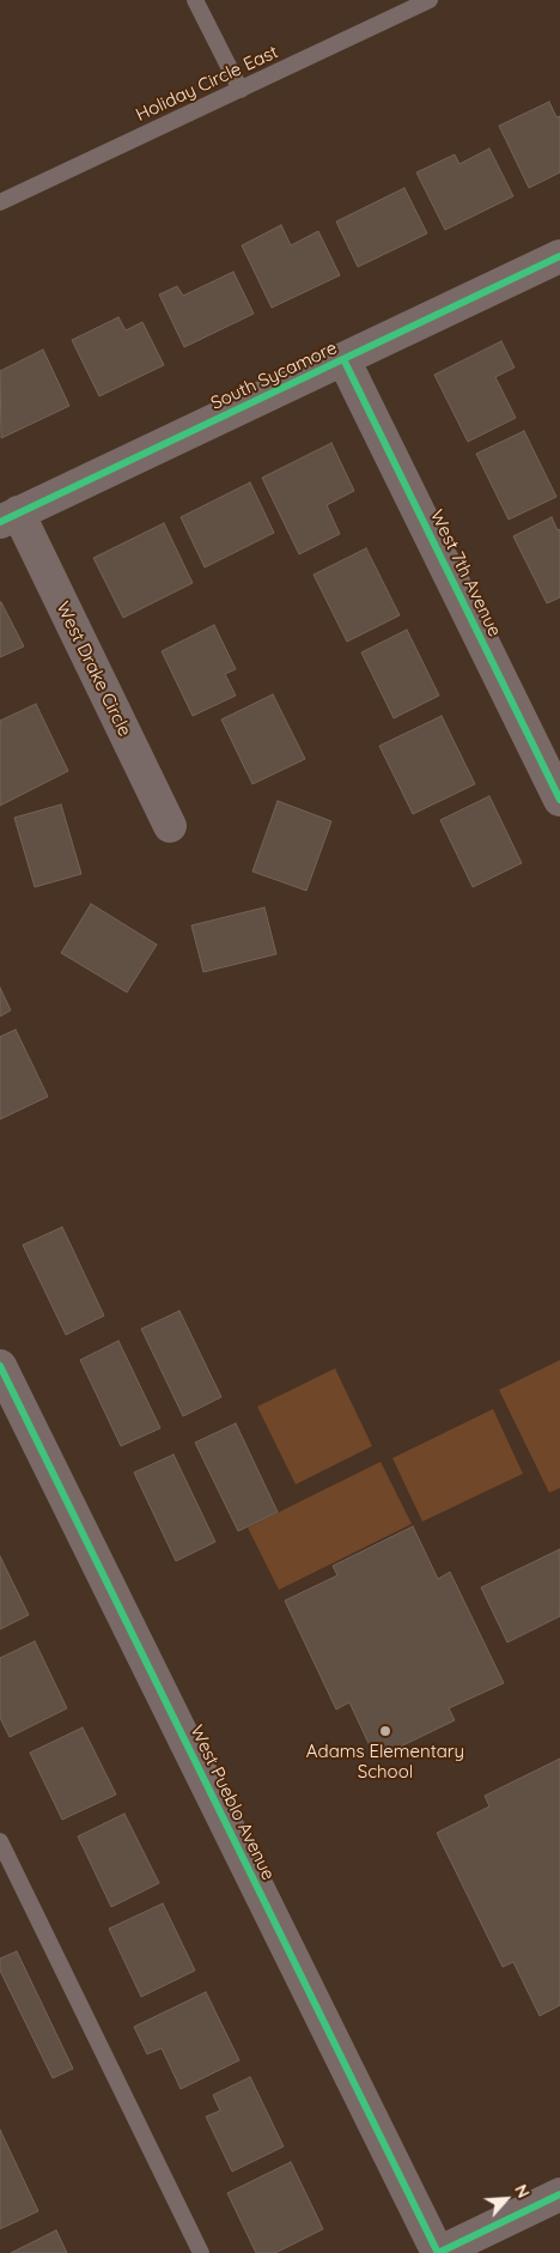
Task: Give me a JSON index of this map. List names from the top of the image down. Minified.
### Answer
{"streets":{"street":["South Sycamore","West 7th Avenue","West Drake Circle","West Pueblo Avenue"],"lane":["Holiday Circle East"]},"crossings":[["South Sycamore","West 7th Avenue"],["South Sycamore","West Drake Circle"]],"places":["Adams Elementary School"],"north":"top right"}
